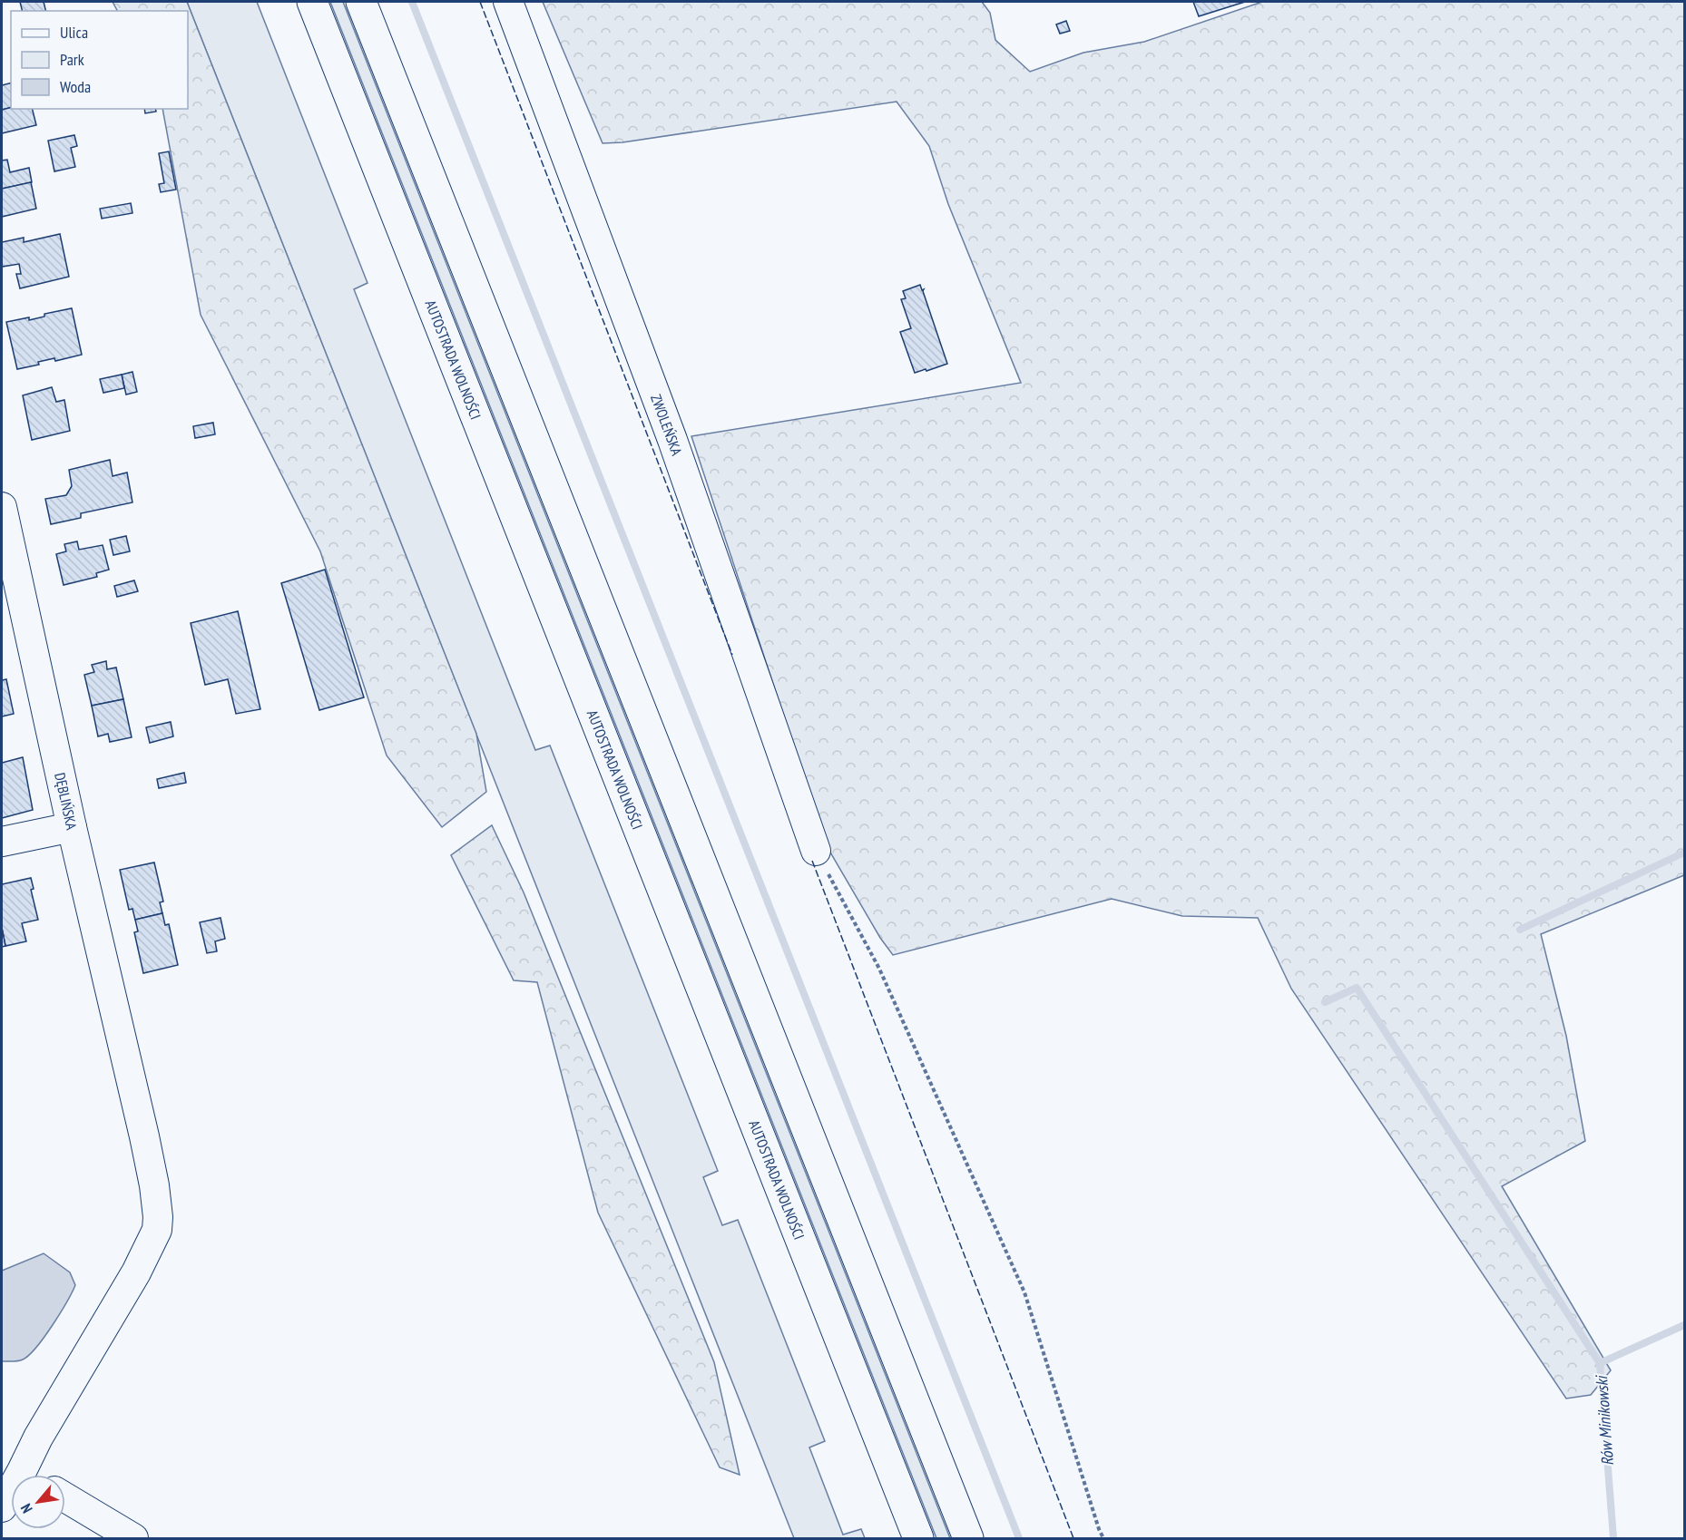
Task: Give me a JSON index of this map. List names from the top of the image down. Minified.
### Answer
{"streets":{"highway":["AUTOSTRADA WOLNOŚCI"],"street":["ZWOLEŃSKA","DĘBLIŃSKA"]},"water":["Rów Minikowski"],"legend":["Ulica","Park","Woda"],"north":"bottom left"}
